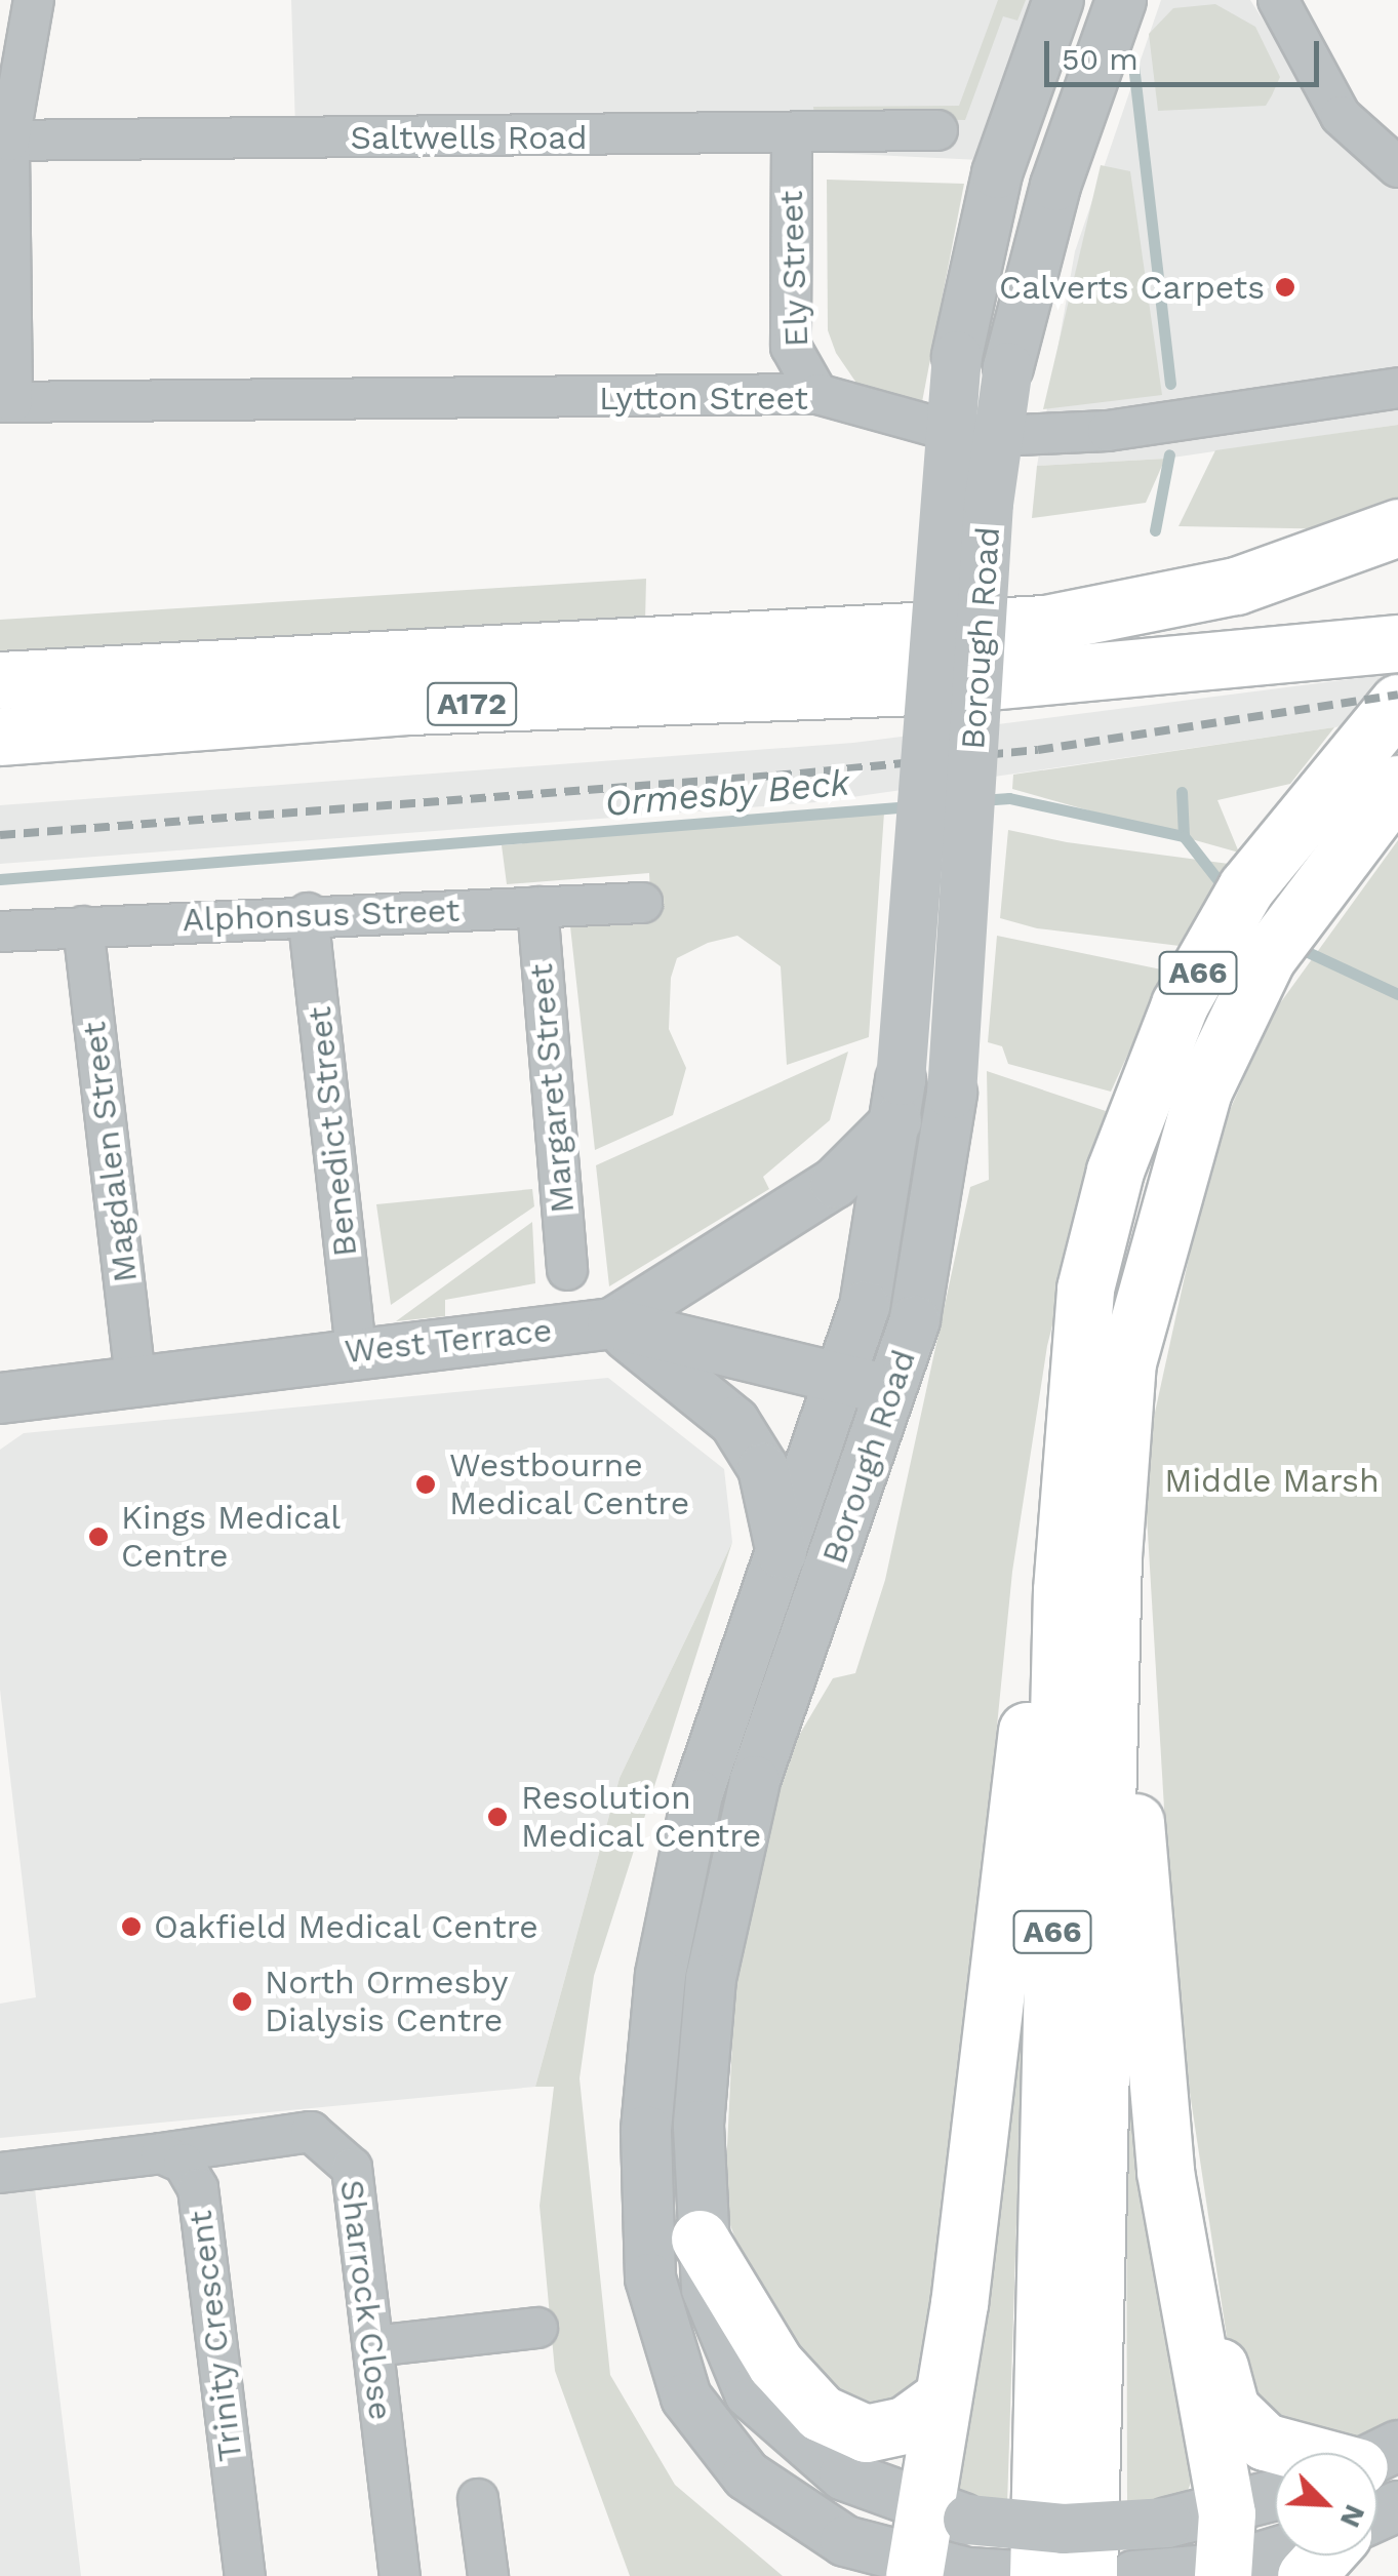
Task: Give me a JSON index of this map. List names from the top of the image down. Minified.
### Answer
{"streets":{"highway":["A172","A66"],"street":["Saltwells Road","Ely Street","Lytton Street","Borough Road","Alphonsus Street","Margaret Street","Benedict Street","Magdalen Street","West Terrace","Sharrock Close","Trinity Crescent"]},"crossings":[["Saltwells Road","Ely Street"],["Ely Street","Lytton Street"],["Borough Road","A66"],["Borough Road","West Terrace"],["Alphonsus Street","Margaret Street"],["Alphonsus Street","Benedict Street"],["Alphonsus Street","Magdalen Street"],["Benedict Street","West Terrace"],["Magdalen Street","West Terrace"],["Sharrock Close","Trinity Crescent"]],"water":["Ormesby Beck"],"parks":["Middle Marsh"],"places":["Calverts Carpets","Westbourne Medical Centre","Kings Medical Centre","Resolution Medical Centre","Oakfield Medical Centre","North Ormesby Dialysis Centre"],"scale_bar":"50 m","north":"bottom right"}
